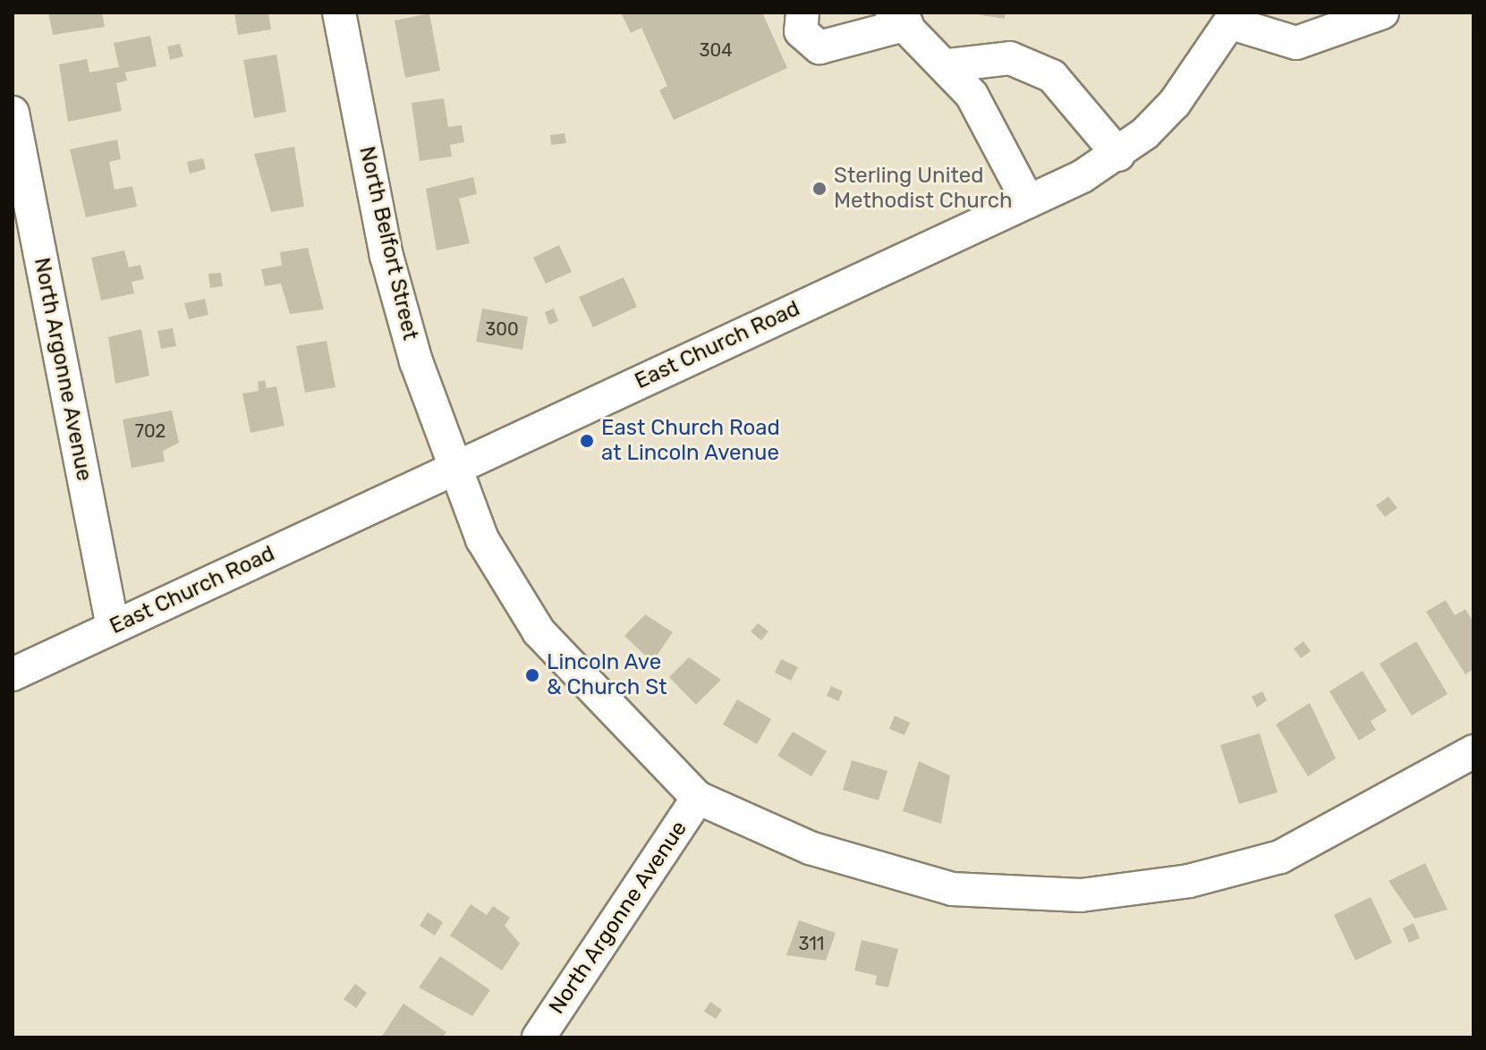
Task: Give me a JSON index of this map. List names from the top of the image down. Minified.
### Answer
{"streets":{"street":["North Belfort Street","East Church Road","North Argonne Avenue"]},"crossings":[["North Belfort Street","East Church Road"],["North Belfort Street","North Argonne Avenue"],["East Church Road","North Argonne Avenue"]],"places":["Sterling United Methodist Church","East Church Road at Lincoln Avenue","Lincoln Ave & Church St"],"house_numbers":["304","300","702","311"]}
